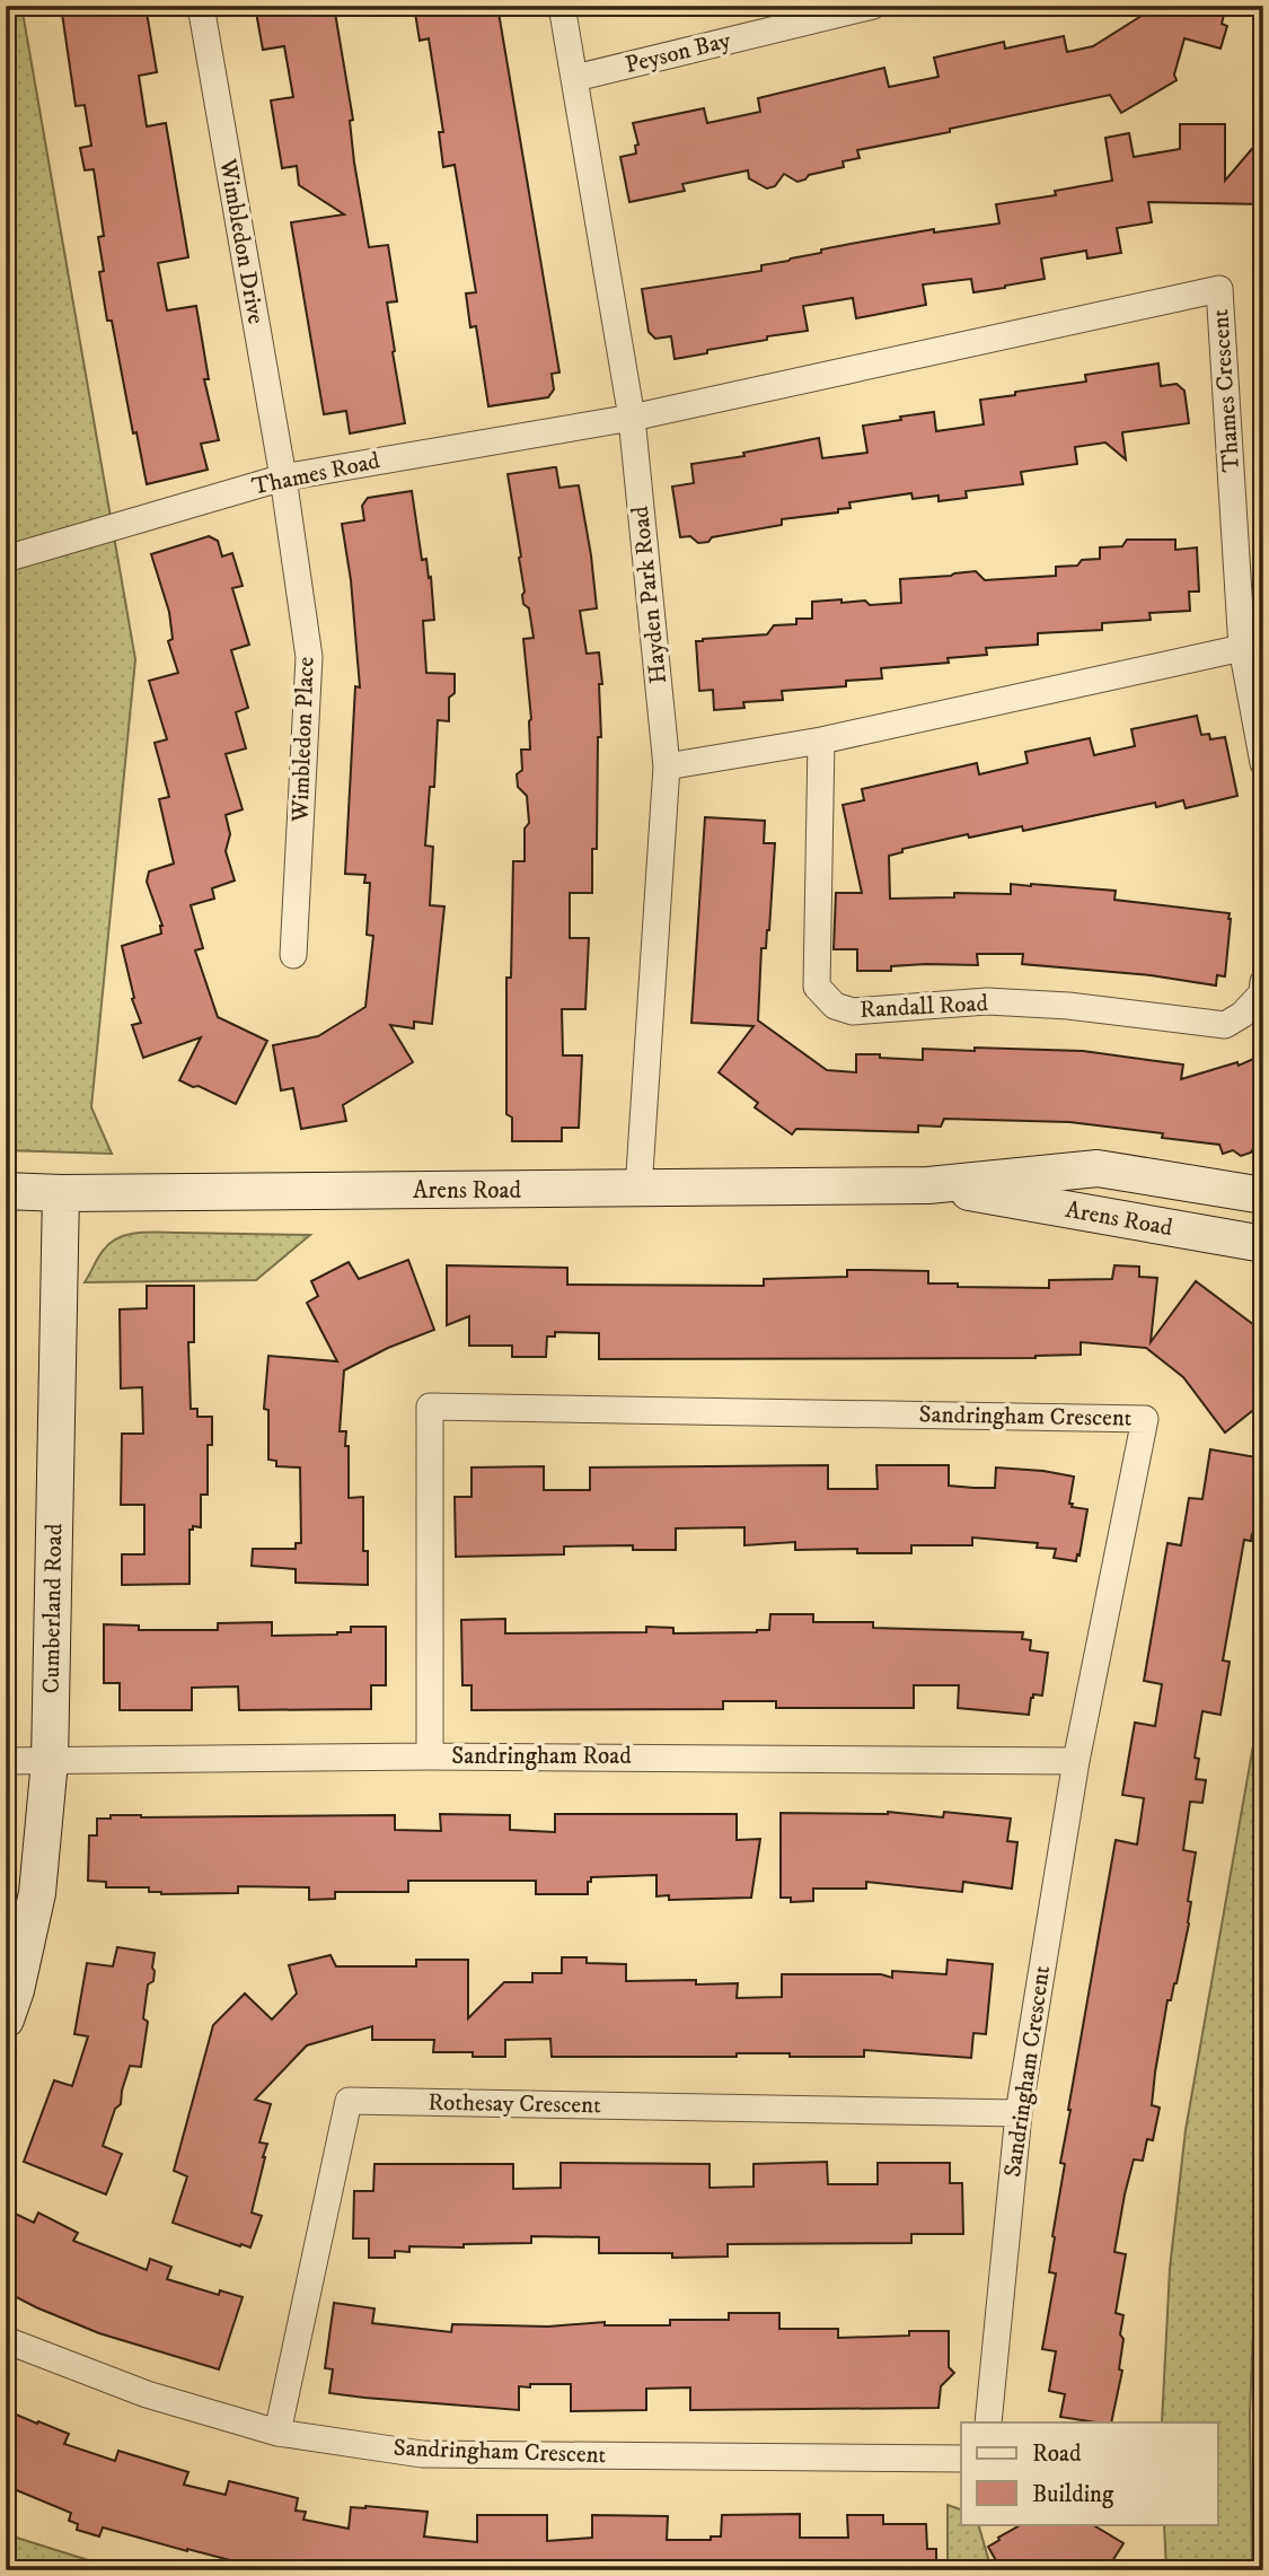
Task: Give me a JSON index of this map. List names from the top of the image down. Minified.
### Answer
{"streets":{"street":["Peyson Bay","Wimbledon Drive","Thames Crescent","Thames Road","Hayden Park Road","Wimbledon Place","Randall Road","Arens Road","Sandringham Crescent","Cumberland Road","Sandringham Road","Rothesay Crescent"]},"crossings":[["Peyson Bay","Hayden Park Road"],["Wimbledon Drive","Thames Road"],["Wimbledon Drive","Wimbledon Place"],["Thames Crescent","Thames Road"],["Thames Crescent","Hayden Park Road"],["Thames Road","Hayden Park Road"],["Thames Road","Wimbledon Place"],["Hayden Park Road","Arens Road"],["Arens Road","Cumberland Road"],["Sandringham Crescent","Sandringham Road"],["Sandringham Crescent","Rothesay Crescent"],["Cumberland Road","Sandringham Road"]],"legend":["Road","Building"]}
